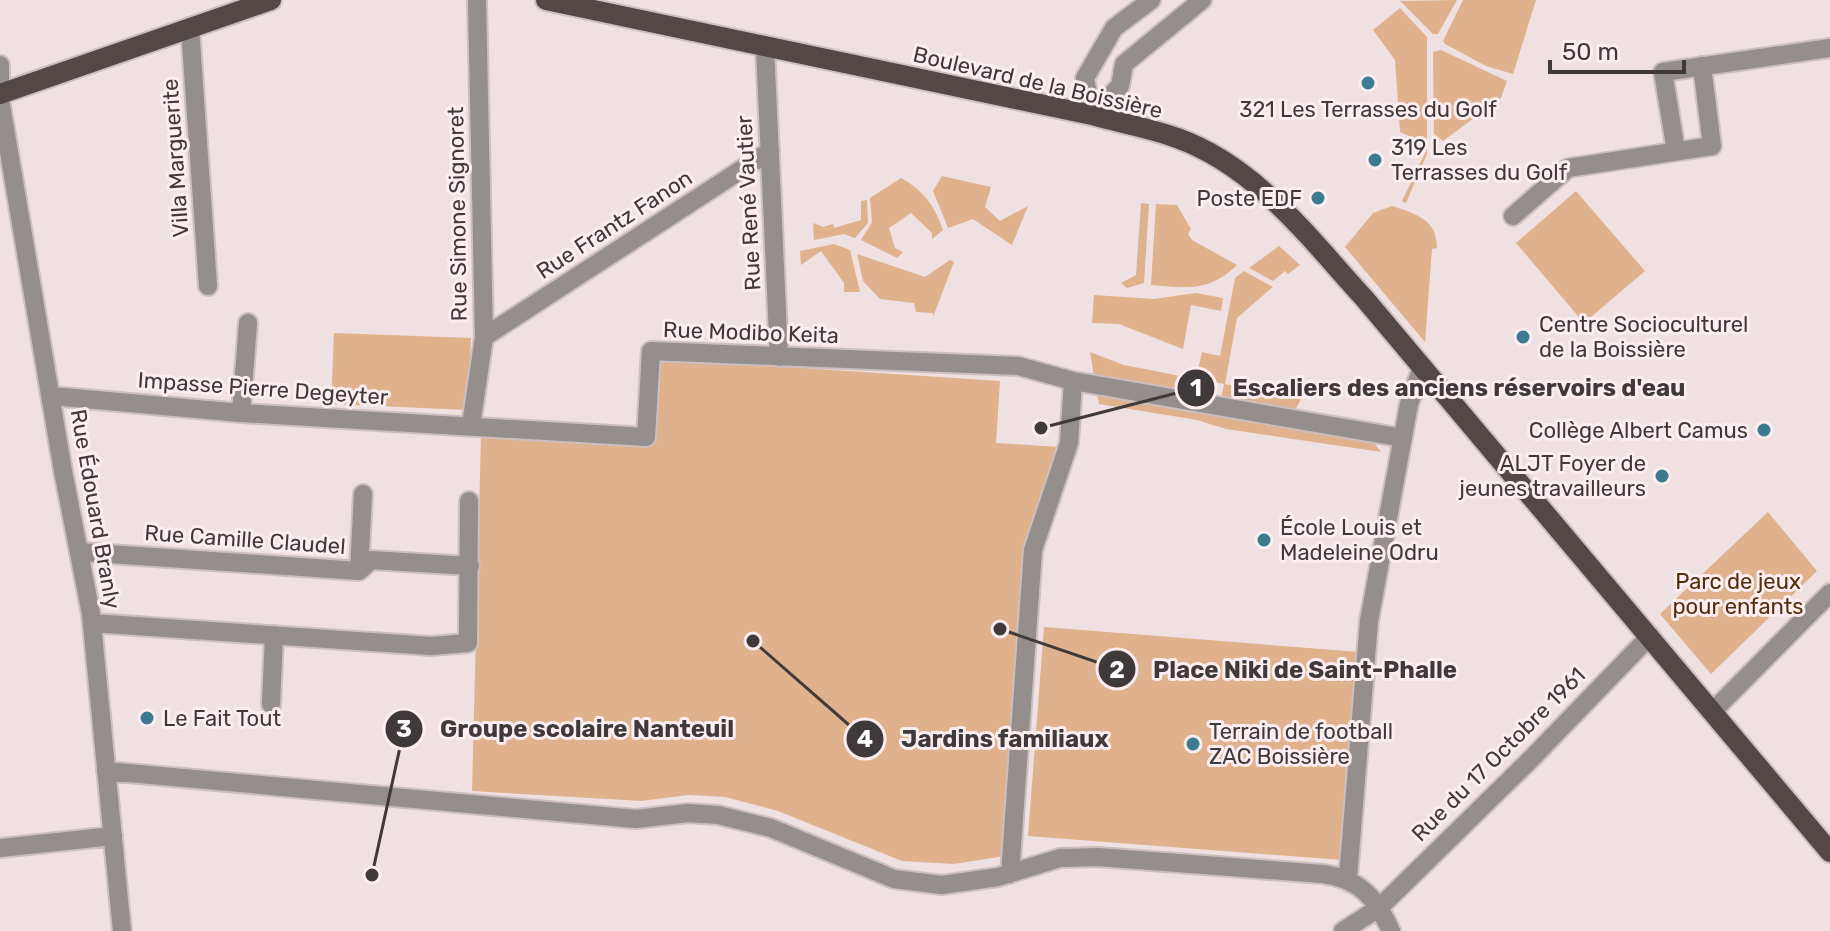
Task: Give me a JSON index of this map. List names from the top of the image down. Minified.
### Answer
{"streets":{"main road":["Boulevard de la Boissière"],"street":["Villa Marguerite","Rue René Vautier","Rue Simone Signoret","Rue Frantz Fanon","Rue Modibo Keita","Impasse Pierre Degeyter","Rue Édouard Branly","Rue Camille Claudel","Rue du 17 Octobre 1961"]},"crossings":[["Boulevard de la Boissière","Rue René Vautier"],["Boulevard de la Boissière","Rue du 17 Octobre 1961"],["Rue René Vautier","Rue Frantz Fanon"],["Rue René Vautier","Rue Modibo Keita"],["Rue Simone Signoret","Rue Frantz Fanon"],["Rue Simone Signoret","Rue Modibo Keita"],["Rue Simone Signoret","Impasse Pierre Degeyter"],["Rue Modibo Keita","Impasse Pierre Degeyter"],["Impasse Pierre Degeyter","Rue Édouard Branly"],["Rue Édouard Branly","Rue Camille Claudel"]],"parks":["Parc de jeux pour enfants"],"places":["321 Les Terrasses du Golf","319 Les Terrasses du Golf","Poste EDF","Centre Socioculturel de la Boissière","Escaliers des anciens réservoirs d'eau","Collège Albert Camus","ALJT Foyer de jeunes travailleurs","École Louis et Madeleine Odru","Place Niki de Saint-Phalle","Jardins familiaux","Le Fait Tout","Terrain de football ZAC Boissière","Groupe scolaire Nanteuil"],"scale_bar":"50 m"}
